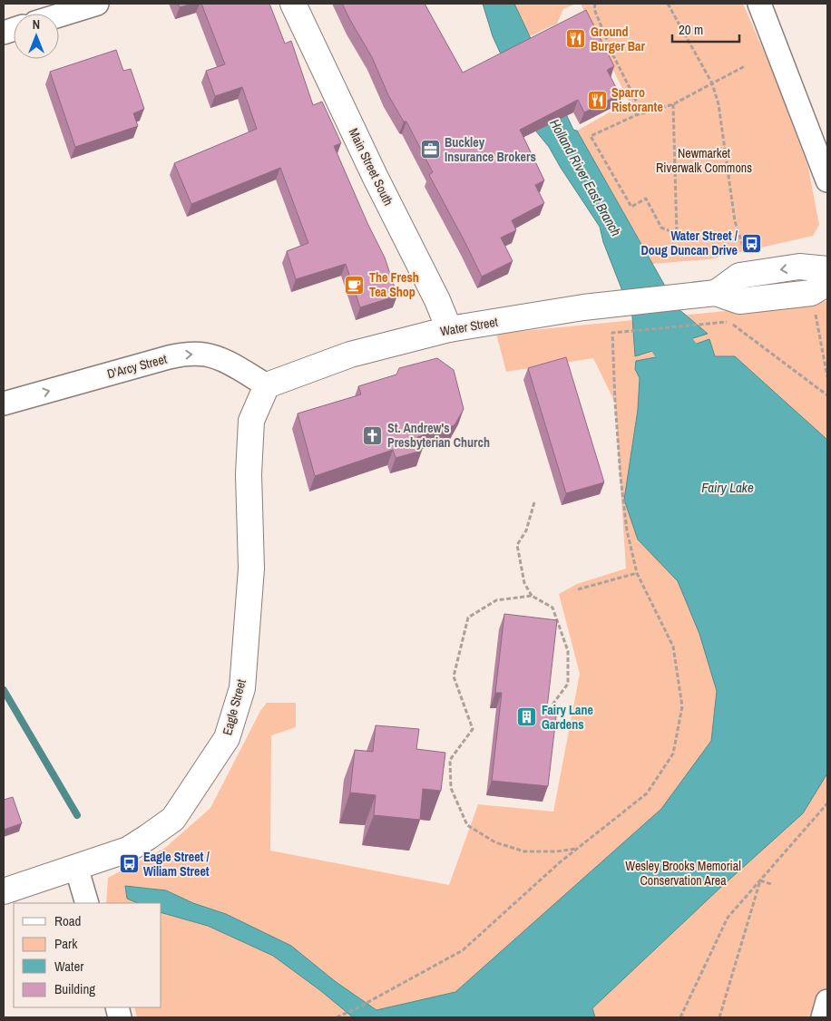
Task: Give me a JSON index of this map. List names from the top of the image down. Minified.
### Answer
{"streets":{"main road":["Main Street South","Water Street","Eagle Street"],"street":["D'Arcy Street"]},"crossings":[["Main Street South","Water Street"],["Water Street","D'Arcy Street"],["Water Street","Eagle Street"],["D'Arcy Street","Eagle Street"]],"one_way":["D'Arcy Street"],"water":["Holland River East Branch","Fairy Lake"],"parks":["Newmarket Riverwalk Commons","Wesley Brooks Memorial Conservation Area"],"places":{"restaurant":["Ground Burger Bar","Sparro Ristorante"],"office":["Buckley Insurance Brokers"],"bus stop":["Water Street / Doug Duncan Drive","Eagle Street / Wiliam Street"],"cafe":["The Fresh Tea Shop"],"church":["St. Andrew's Presbyterian Church"],"building":["Fairy Lane Gardens"]},"legend":["Road","Park","Water","Building"],"scale_bar":"20 m","north":"top"}
